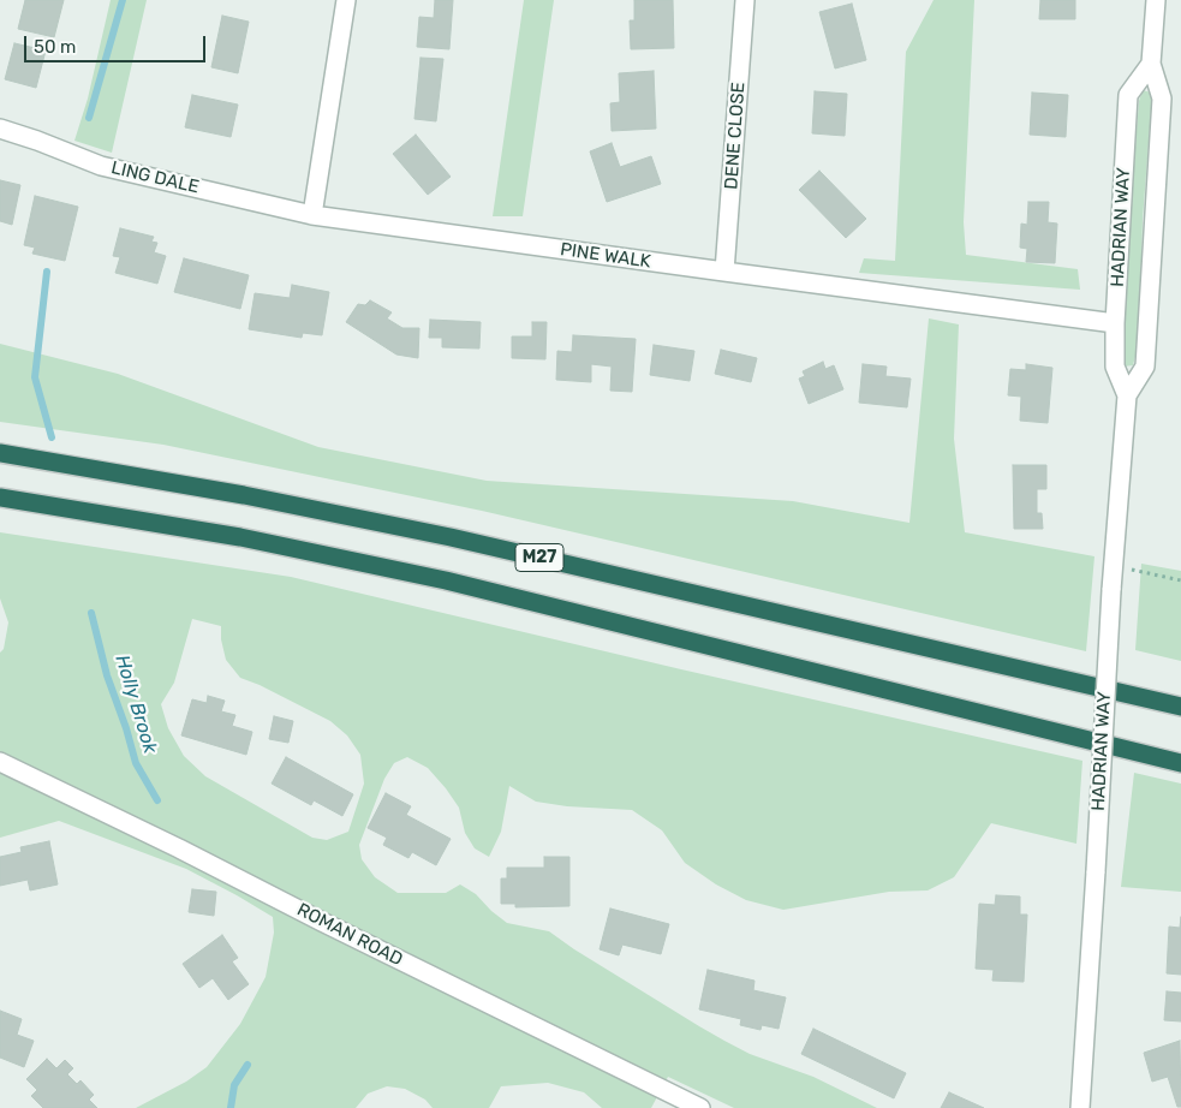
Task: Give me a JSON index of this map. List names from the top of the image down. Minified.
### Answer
{"streets":{"highway":["M27"],"street":["DENE CLOSE","LING DALE","HADRIAN WAY","PINE WALK","ROMAN ROAD"]},"crossings":[["DENE CLOSE","PINE WALK"],["LING DALE","PINE WALK"],["HADRIAN WAY","PINE WALK"]],"water":["Holly Brook"],"scale_bar":"50 m"}
